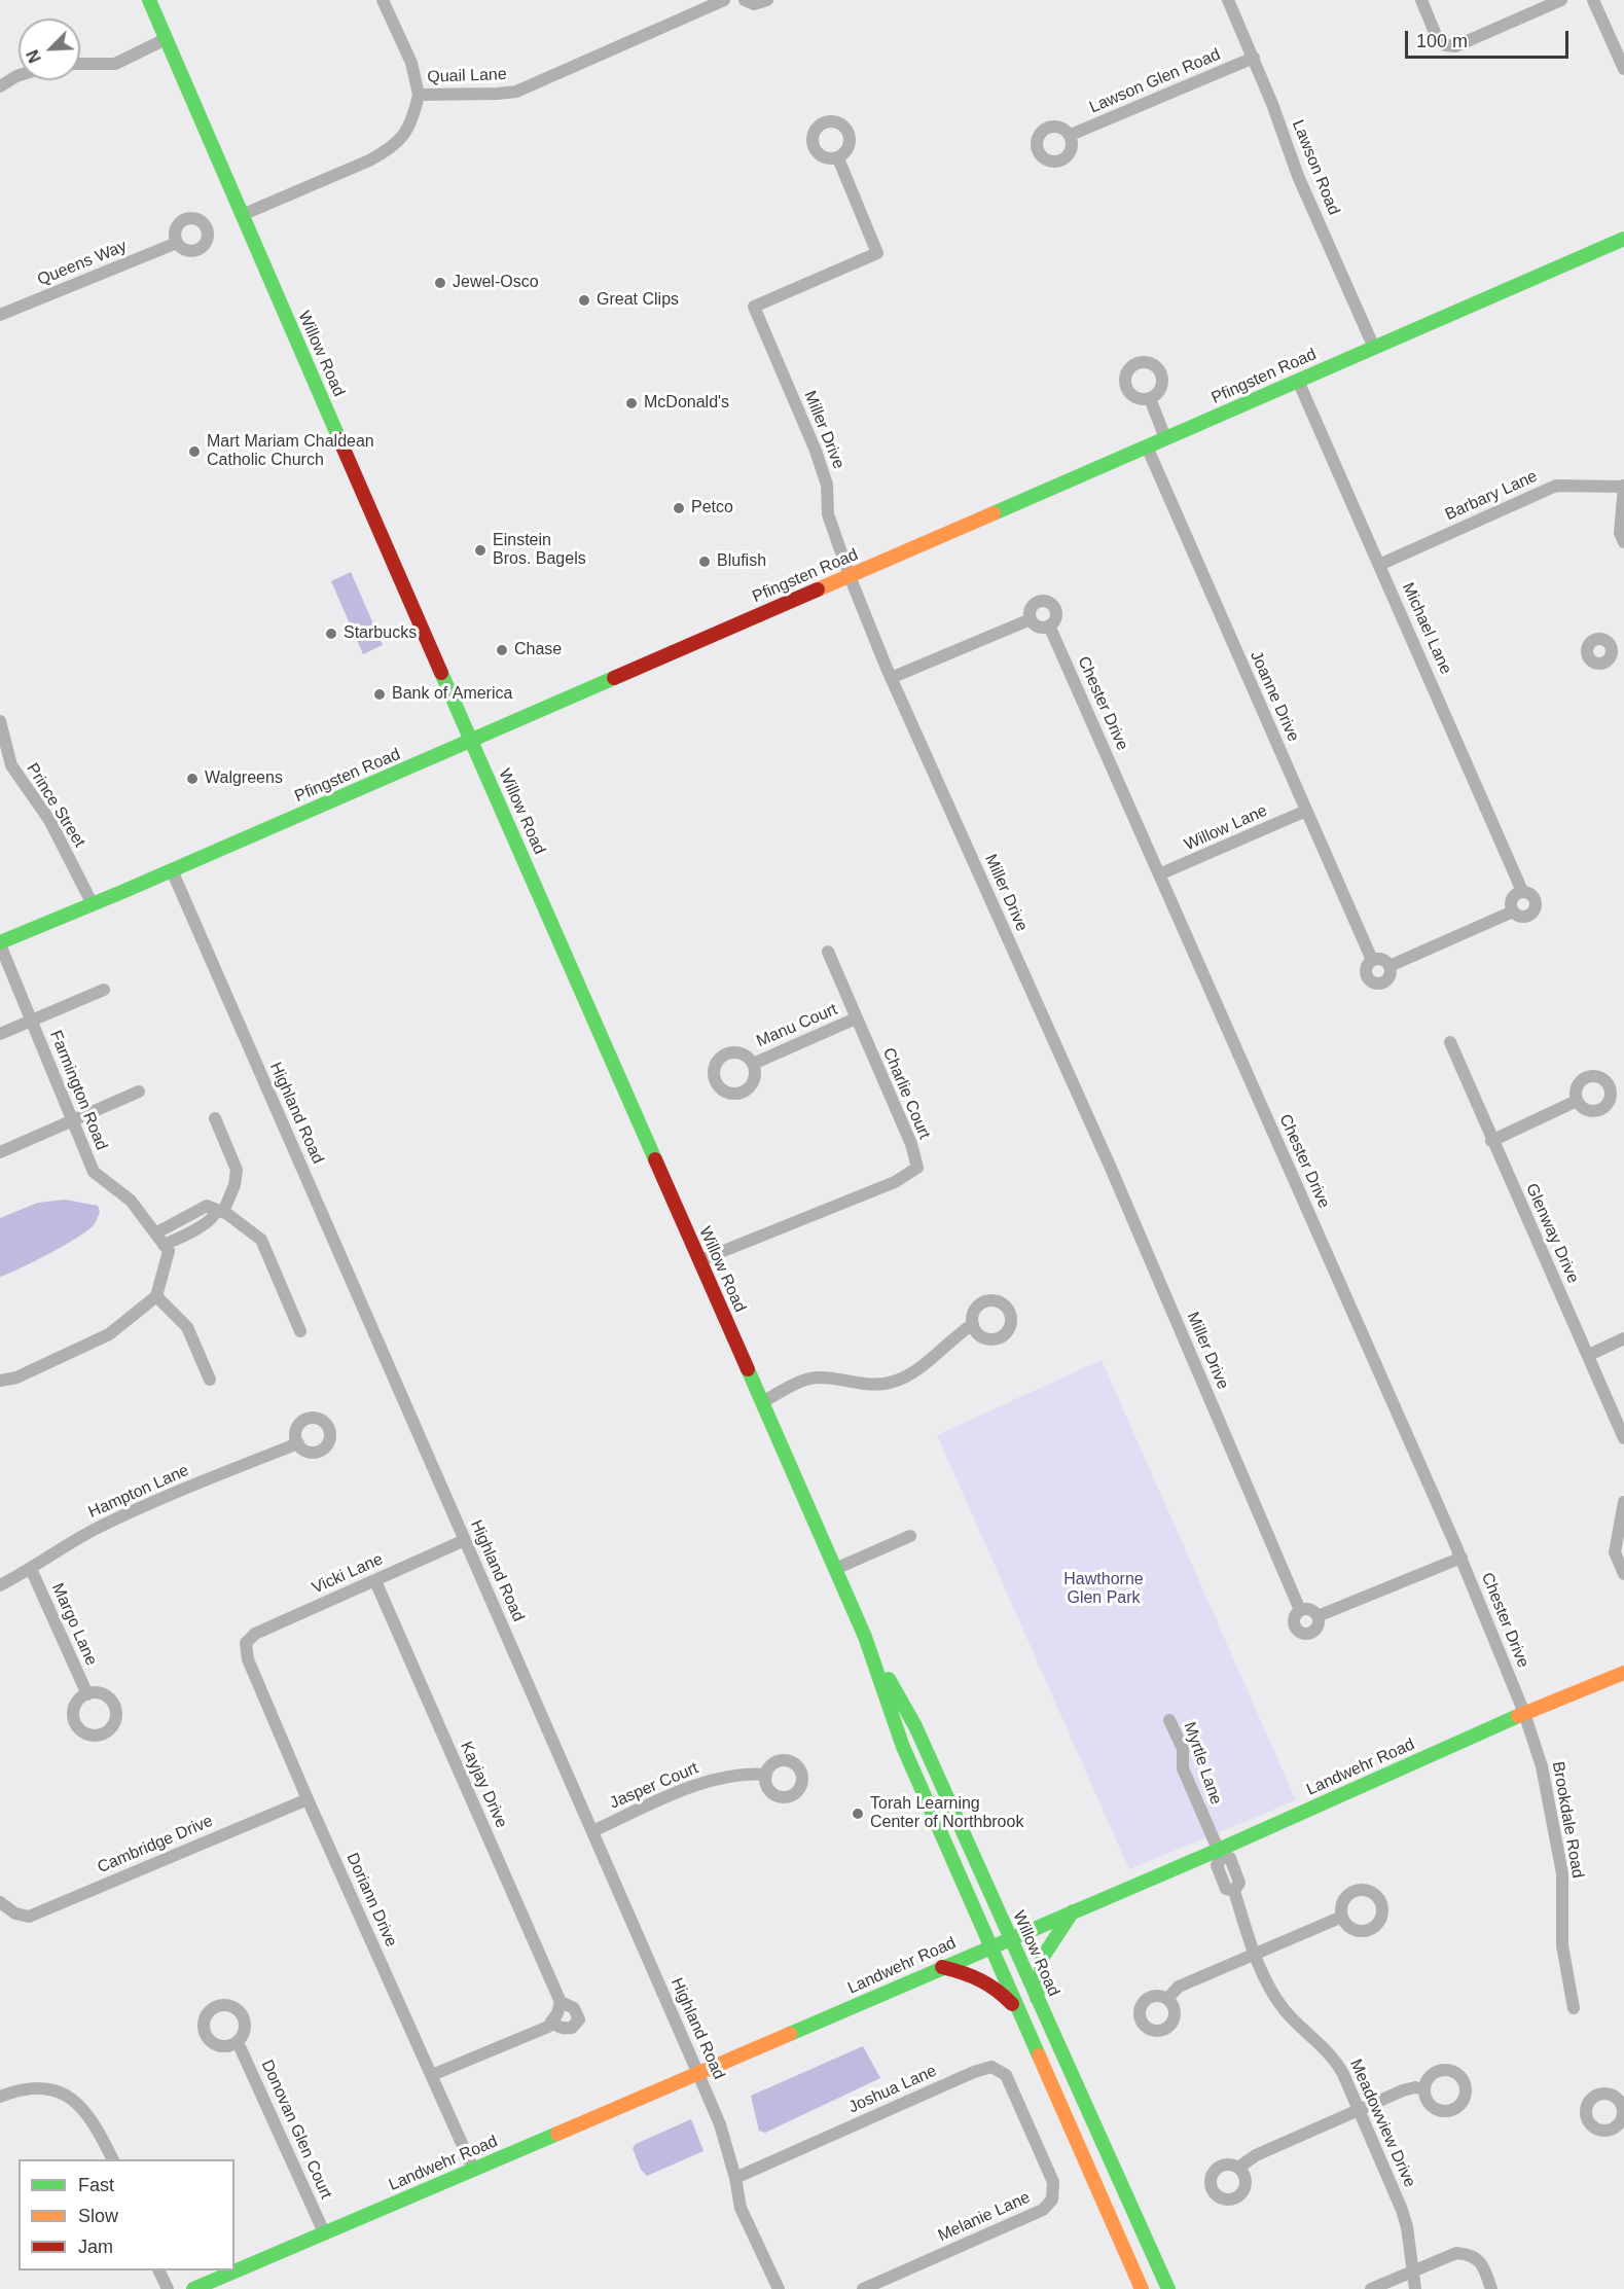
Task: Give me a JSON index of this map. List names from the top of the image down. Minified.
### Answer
{"streets":{"main road":["Willow Road","Pfingsten Road","Landwehr Road"],"street":["Quail Lane","Lawson Glen Road","Lawson Road","Queens Way","Miller Drive","Barbary Lane","Michael Lane","Joanne Drive","Chester Drive","Prince Street","Willow Lane","Manu Court","Farmington Road","Charlie Court","Highland Road","Glenway Drive","Hampton Lane","Vicki Lane","Margo Lane","Myrtle Lane","Kayjay Drive","Jasper Court","Brookdale Road","Cambridge Drive","Doriann Drive","Joshua Lane","Meadowview Drive","Donovan Glen Court","Melanie Lane"]},"crossings":[["Quail Lane","Willow Road"],["Lawson Glen Road","Lawson Road"],["Lawson Road","Pfingsten Road"],["Willow Road","Pfingsten Road"],["Willow Road","Charlie Court"],["Willow Road","Landwehr Road"],["Pfingsten Road","Miller Drive"],["Pfingsten Road","Michael Lane"],["Pfingsten Road","Joanne Drive"],["Pfingsten Road","Prince Street"],["Pfingsten Road","Farmington Road"],["Pfingsten Road","Highland Road"],["Barbary Lane","Michael Lane"],["Joanne Drive","Willow Lane"],["Chester Drive","Willow Lane"],["Chester Drive","Landwehr Road"],["Chester Drive","Brookdale Road"],["Manu Court","Charlie Court"],["Highland Road","Vicki Lane"],["Highland Road","Landwehr Road"],["Highland Road","Jasper Court"],["Highland Road","Joshua Lane"],["Hampton Lane","Margo Lane"],["Vicki Lane","Kayjay Drive"],["Vicki Lane","Doriann Drive"],["Myrtle Lane","Landwehr Road"],["Myrtle Lane","Meadowview Drive"],["Landwehr Road","Brookdale Road"],["Landwehr Road","Doriann Drive"],["Landwehr Road","Meadowview Drive"],["Landwehr Road","Donovan Glen Court"],["Cambridge Drive","Doriann Drive"],["Joshua Lane","Melanie Lane"]],"parks":["Hawthorne Glen Park"],"places":["Jewel-Osco","Great Clips","McDonald's","Mart Mariam Chaldean Catholic Church","Petco","Einstein Bros. Bagels","Blufish","Starbucks","Chase","Bank of America","Walgreens","Torah Learning Center of Northbrook"],"legend":["Fast","Slow","Jam"],"scale_bar":"100 m","north":"bottom left"}
